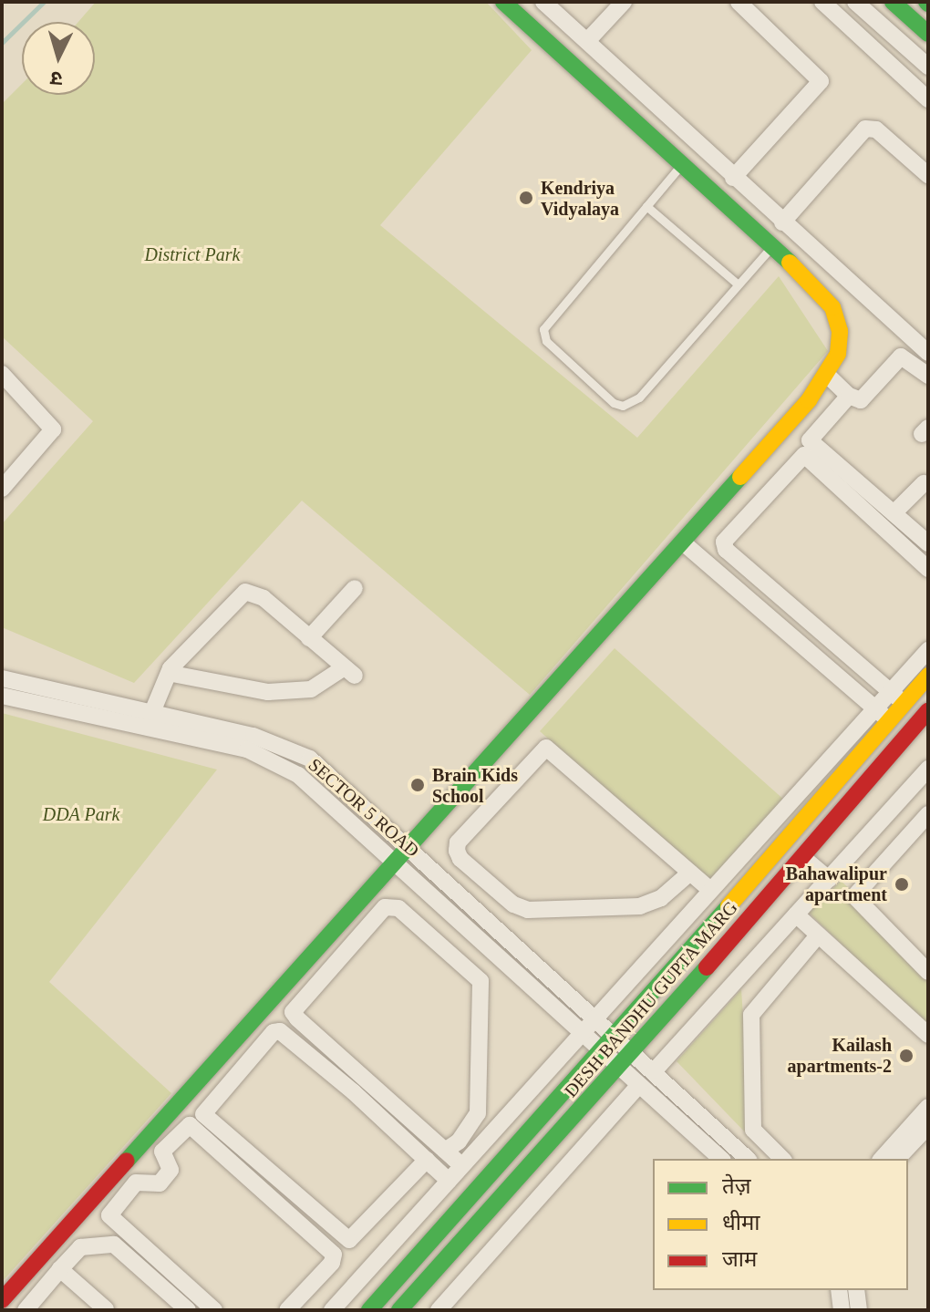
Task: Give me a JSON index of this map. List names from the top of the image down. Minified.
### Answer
{"streets":{"street":["SECTOR 5 ROAD","DESH BANDHU GUPTA MARG"]},"crossings":[["SECTOR 5 ROAD","DESH BANDHU GUPTA MARG"]],"parks":["District Park","DDA Park"],"places":["Kendriya Vidyalaya","Brain Kids School","Bahawalipur apartment","Kailash apartments-2"],"legend":["तेज़","धीमा","जाम"],"north":"bottom"}
